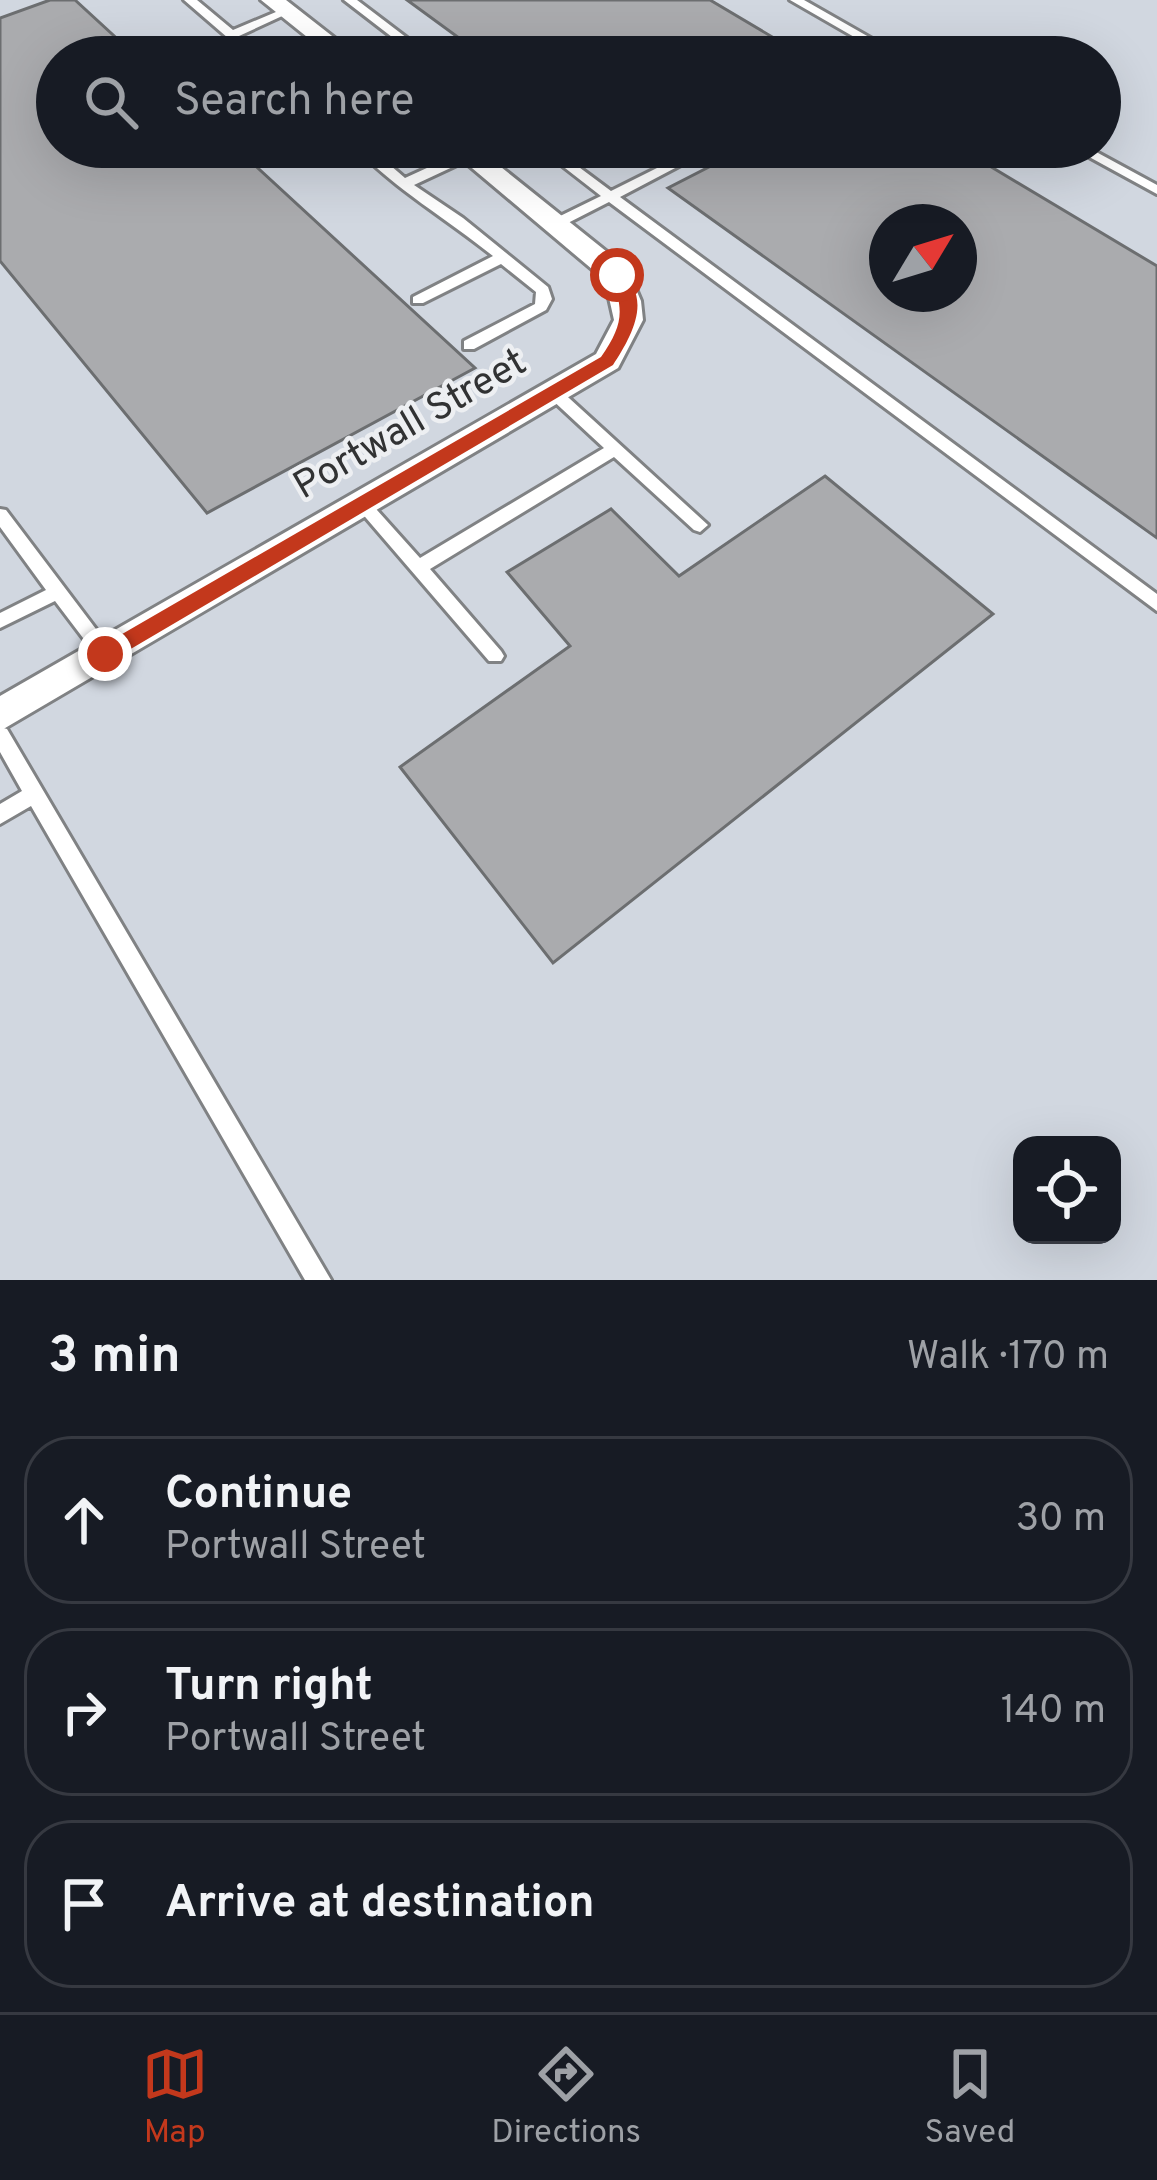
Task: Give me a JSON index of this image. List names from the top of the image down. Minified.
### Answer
{"streets":{"street":["Portwall Street"]},"north":"top right","page":{"search":"Search here","heading":["3 min","Walk · 170 m"],"list":[["Continue","Portwall Street","30 m"],["Turn right","Portwall Street","140 m"],"Arrive at destination"],"nav":["Map","Directions","Saved"]}}
